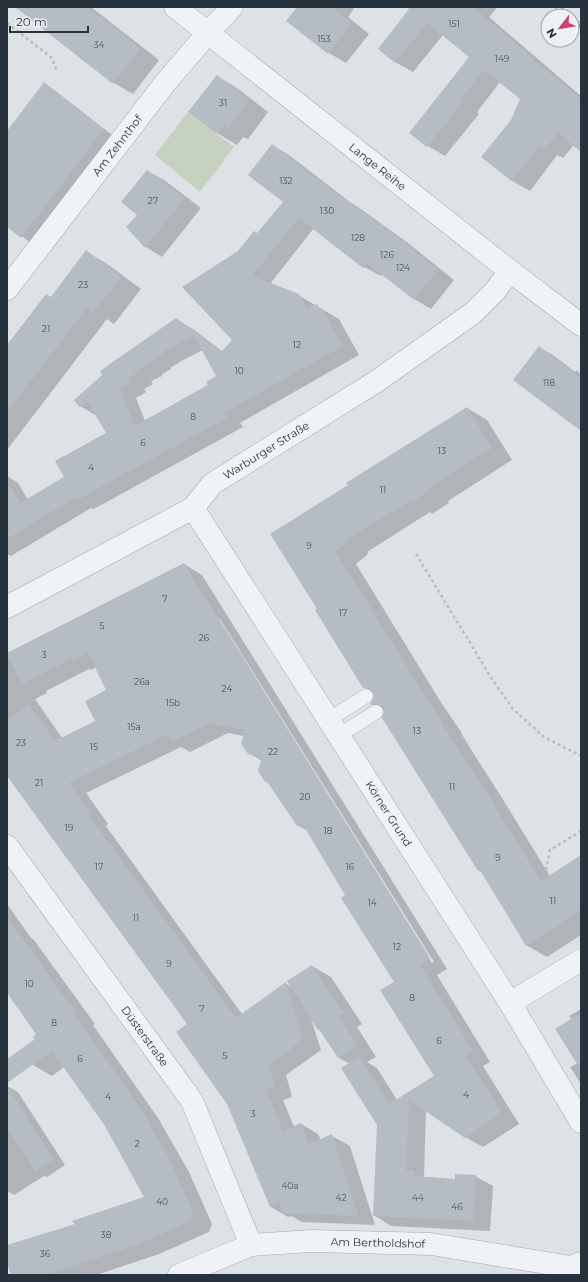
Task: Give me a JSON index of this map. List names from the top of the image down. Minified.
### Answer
{"streets":{"street":["Am Zehnthof","Lange Reihe","Warburger Straße","Körner Grund","Düsterstraße","Am Bertholdshof"]},"crossings":[["Am Zehnthof","Lange Reihe"],["Lange Reihe","Warburger Straße"],["Warburger Straße","Körner Grund"],["Düsterstraße","Am Bertholdshof"]],"house_numbers":["151","153","34","149","31","132","27","130","128","126","124","23","21","12","10","118","8","6","13","4","11","9","7","17","5","26","3","26a","24","15b","15a","13","23","15","22","21","11","20","19","18","9","17","16","11","14","11","12","9","10","8","7","8","6","5","6","4","4","3","2","40a","42","44","40","46","38","36"],"scale_bar":"20 m","north":"bottom left"}
